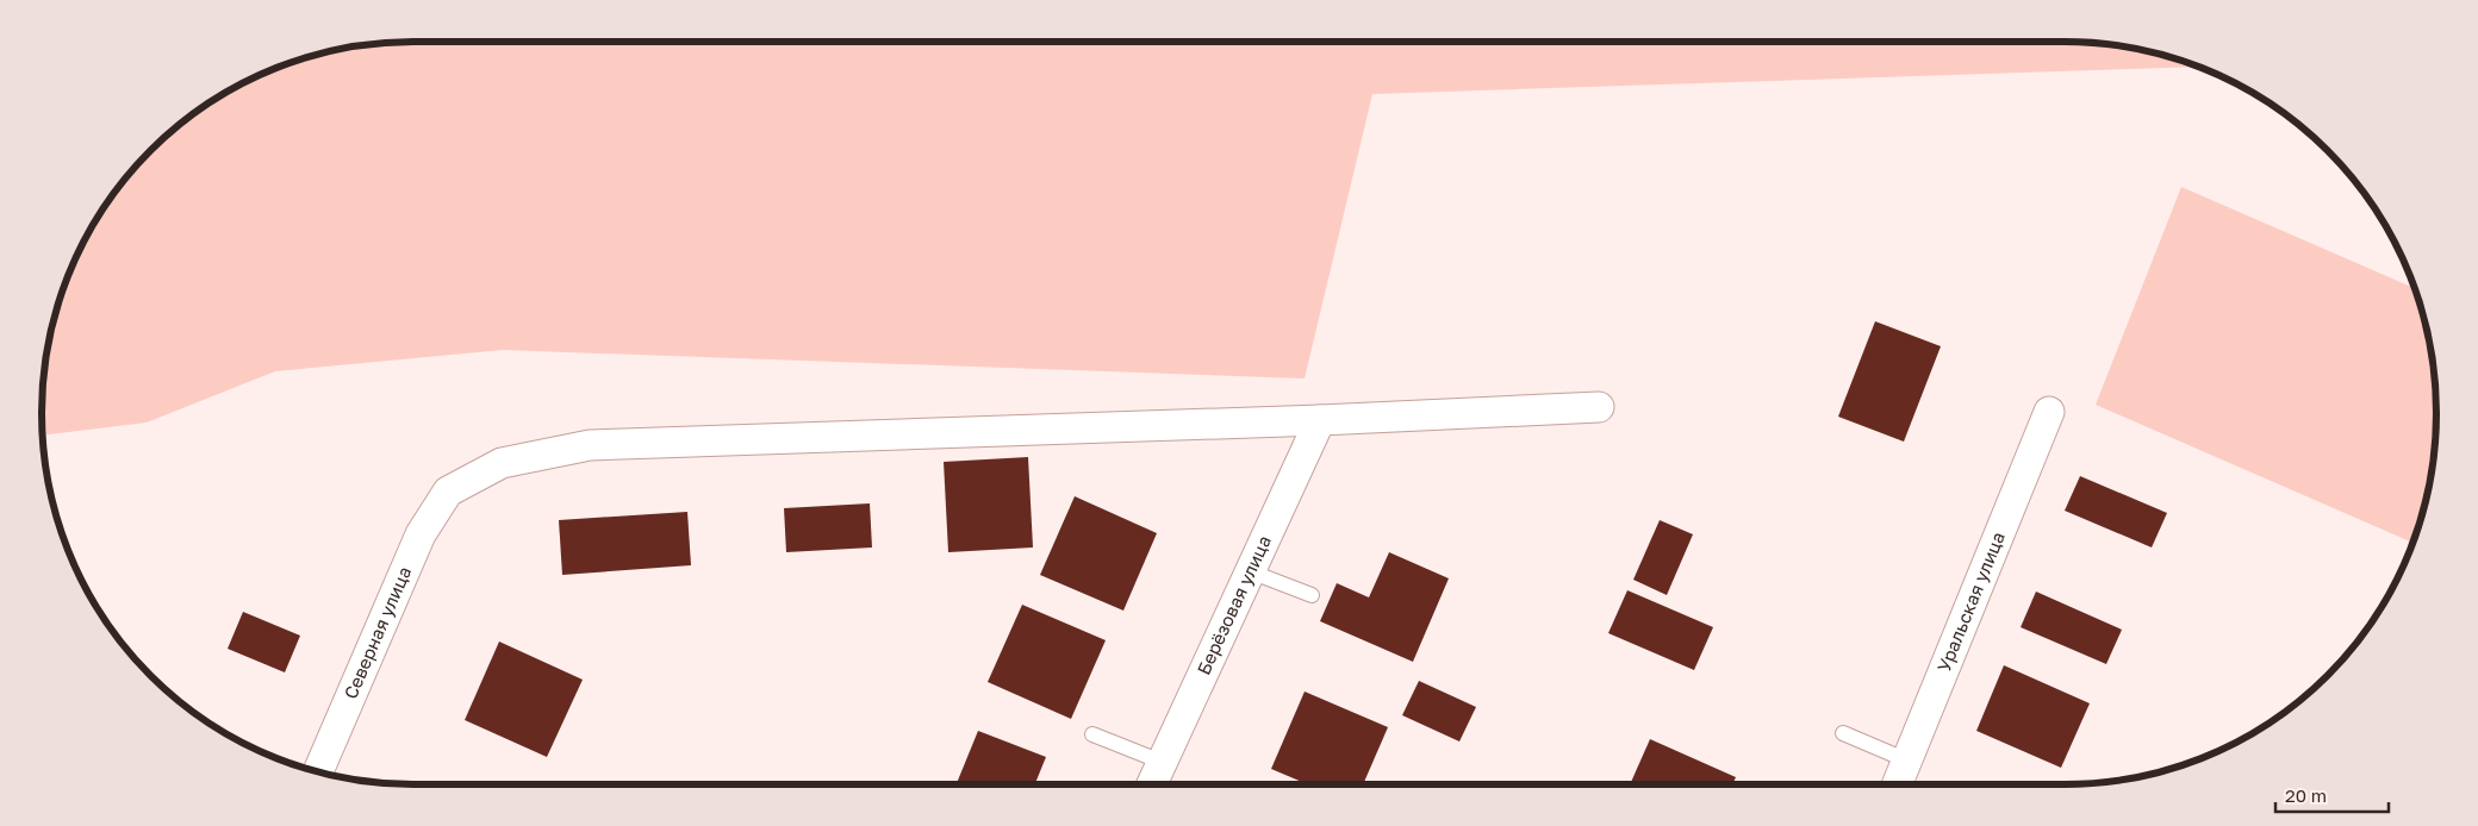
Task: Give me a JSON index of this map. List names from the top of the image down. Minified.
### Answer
{"streets":{"street":["Уральская улица","Берёзовая улица","Северная улица"]},"crossings":[["Берёзовая улица","Северная улица"]],"scale_bar":"20 m"}
